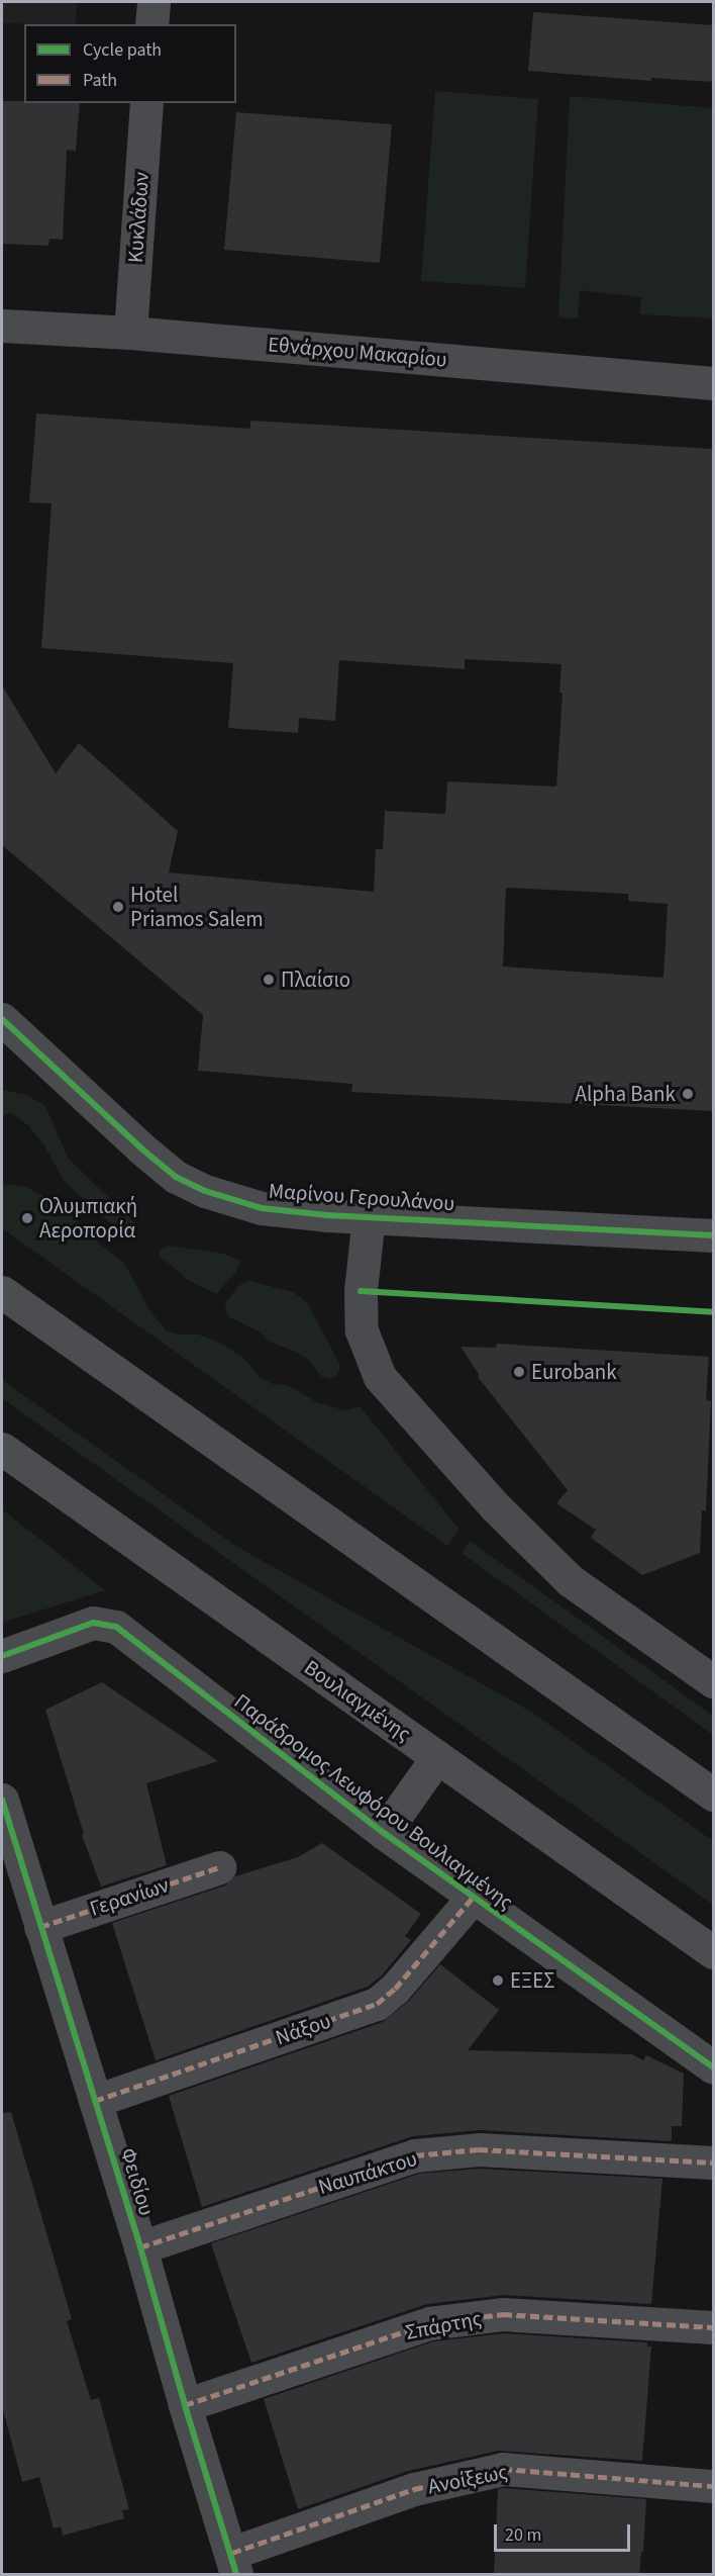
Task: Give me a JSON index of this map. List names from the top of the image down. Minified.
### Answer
{"streets":{"main road":["Βουλιαγμένης"],"street":["Κυκλάδων","Εθνάρχου Μακαρίου","Μαρίνου Γερουλάνου","Παράδρομος Λεωφόρου Βουλιαγμένης","Γερανίων","Νάξου","Ναυπάκτου","Φειδίου","Σπάρτης","Ανοίξεως"]},"crossings":[["Κυκλάδων","Εθνάρχου Μακαρίου"],["Παράδρομος Λεωφόρου Βουλιαγμένης","Νάξου"],["Γερανίων","Φειδίου"],["Νάξου","Φειδίου"],["Ναυπάκτου","Φειδίου"],["Φειδίου","Σπάρτης"],["Φειδίου","Ανοίξεως"]],"places":["Hotel Priamos Salem","Πλαίσιο","Alpha Bank","Ολυμπιακή Αεροπορία","Eurobank","ΕΞΕΣ"],"legend":["Cycle path","Path"],"scale_bar":"20 m"}
